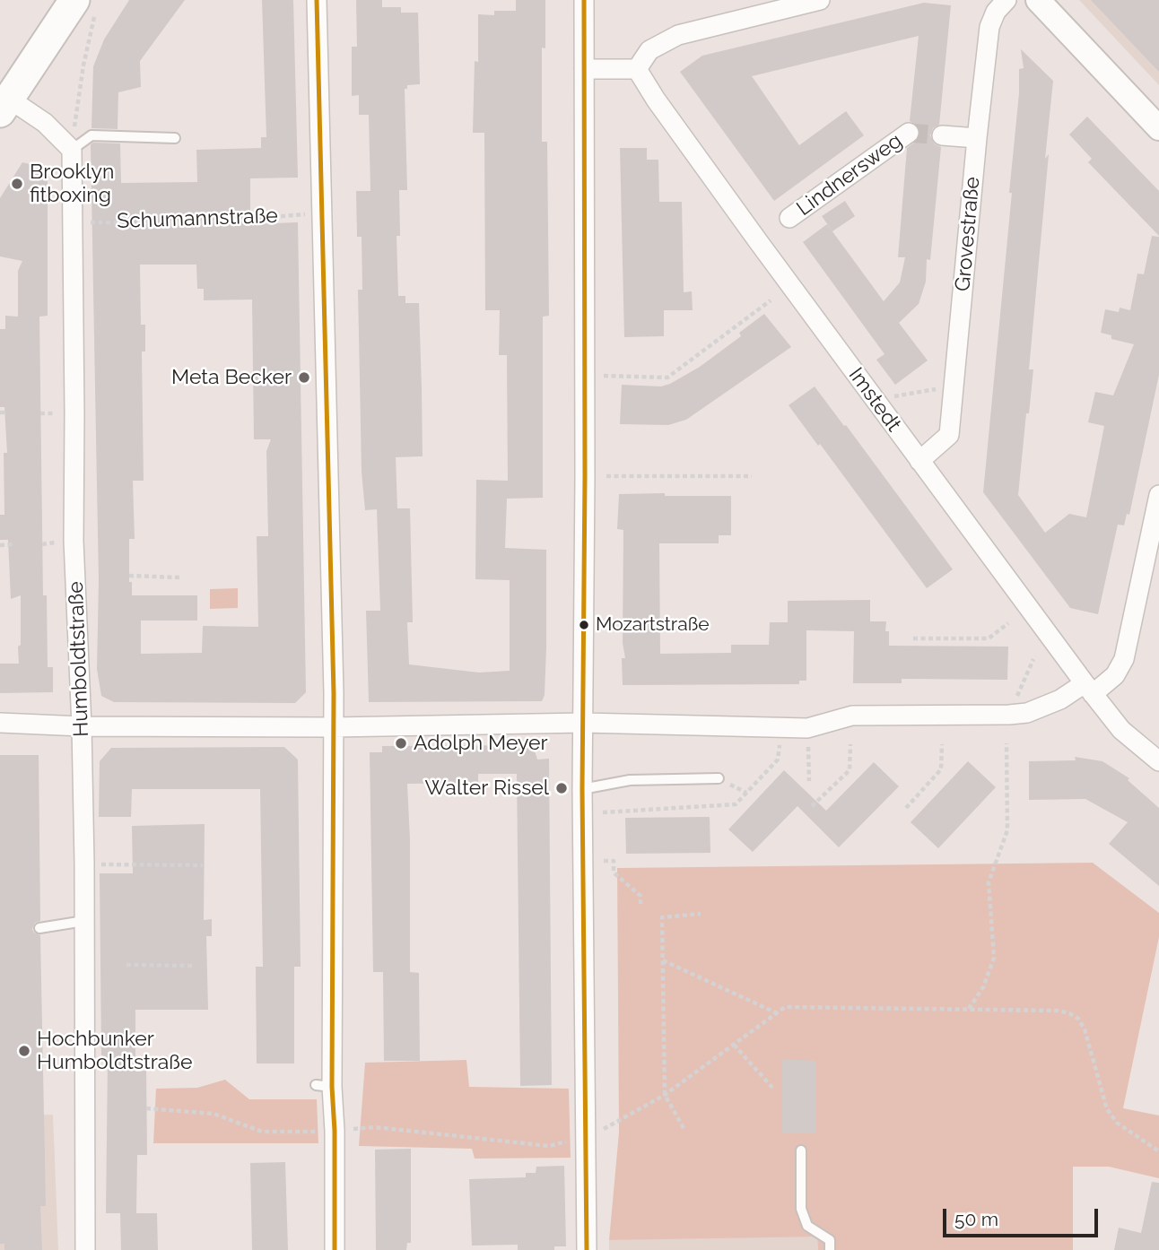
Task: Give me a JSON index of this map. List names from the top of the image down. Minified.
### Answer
{"streets":{"street":["Lindnersweg","Grovestraße","Imstedt","Humboldtstraße"],"path":["Schumannstraße"]},"crossings":[["Schumannstraße","Humboldtstraße"],["Grovestraße","Imstedt"]],"places":["Brooklyn fitboxing","Meta Becker","Mozartstraße","Adolph Meyer","Walter Rissel","Hochbunker Humboldtstraße"],"scale_bar":"50 m"}
